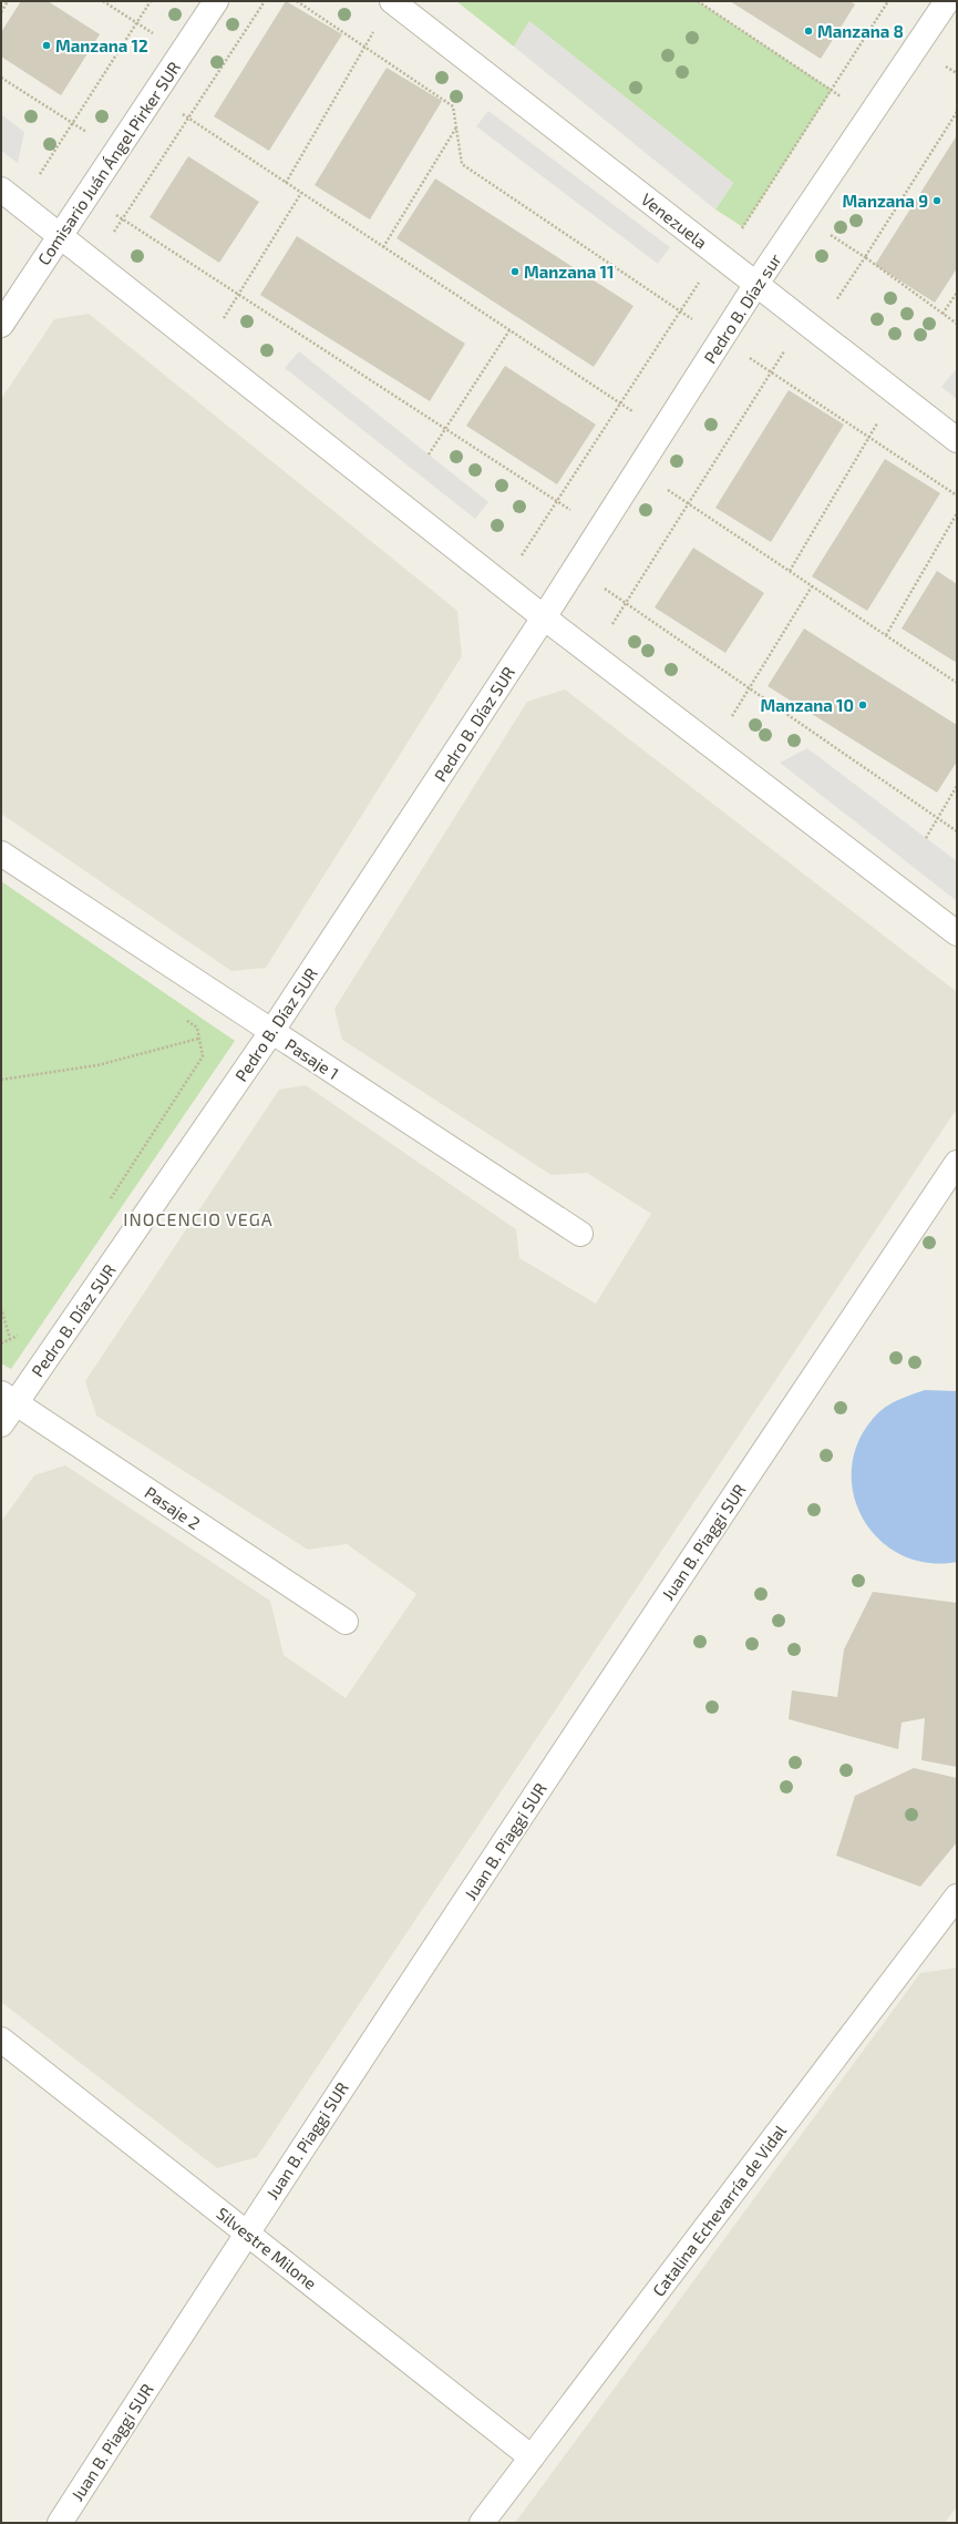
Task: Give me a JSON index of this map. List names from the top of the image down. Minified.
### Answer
{"streets":{"street":["Comisario Juán Ángel Pirker SUR","Venezuela","Pedro B. Díaz sur","Pedro B. Díaz SUR","Pasaje 1","Pasaje 2","Juan B. Piaggi SUR","Catalina Echevarría de Vidal","Silvestre Milone"]},"crossings":[["Venezuela","Pedro B. Díaz sur"],["Pedro B. Díaz sur","Pedro B. Díaz SUR"],["Pedro B. Díaz SUR","Pasaje 1"],["Pedro B. Díaz SUR","Pasaje 2"],["Juan B. Piaggi SUR","Silvestre Milone"],["Catalina Echevarría de Vidal","Silvestre Milone"]],"districts":["INOCENCIO VEGA"],"places":["Manzana 8","Manzana 12","Manzana 9","Manzana 11","Manzana 10"]}
